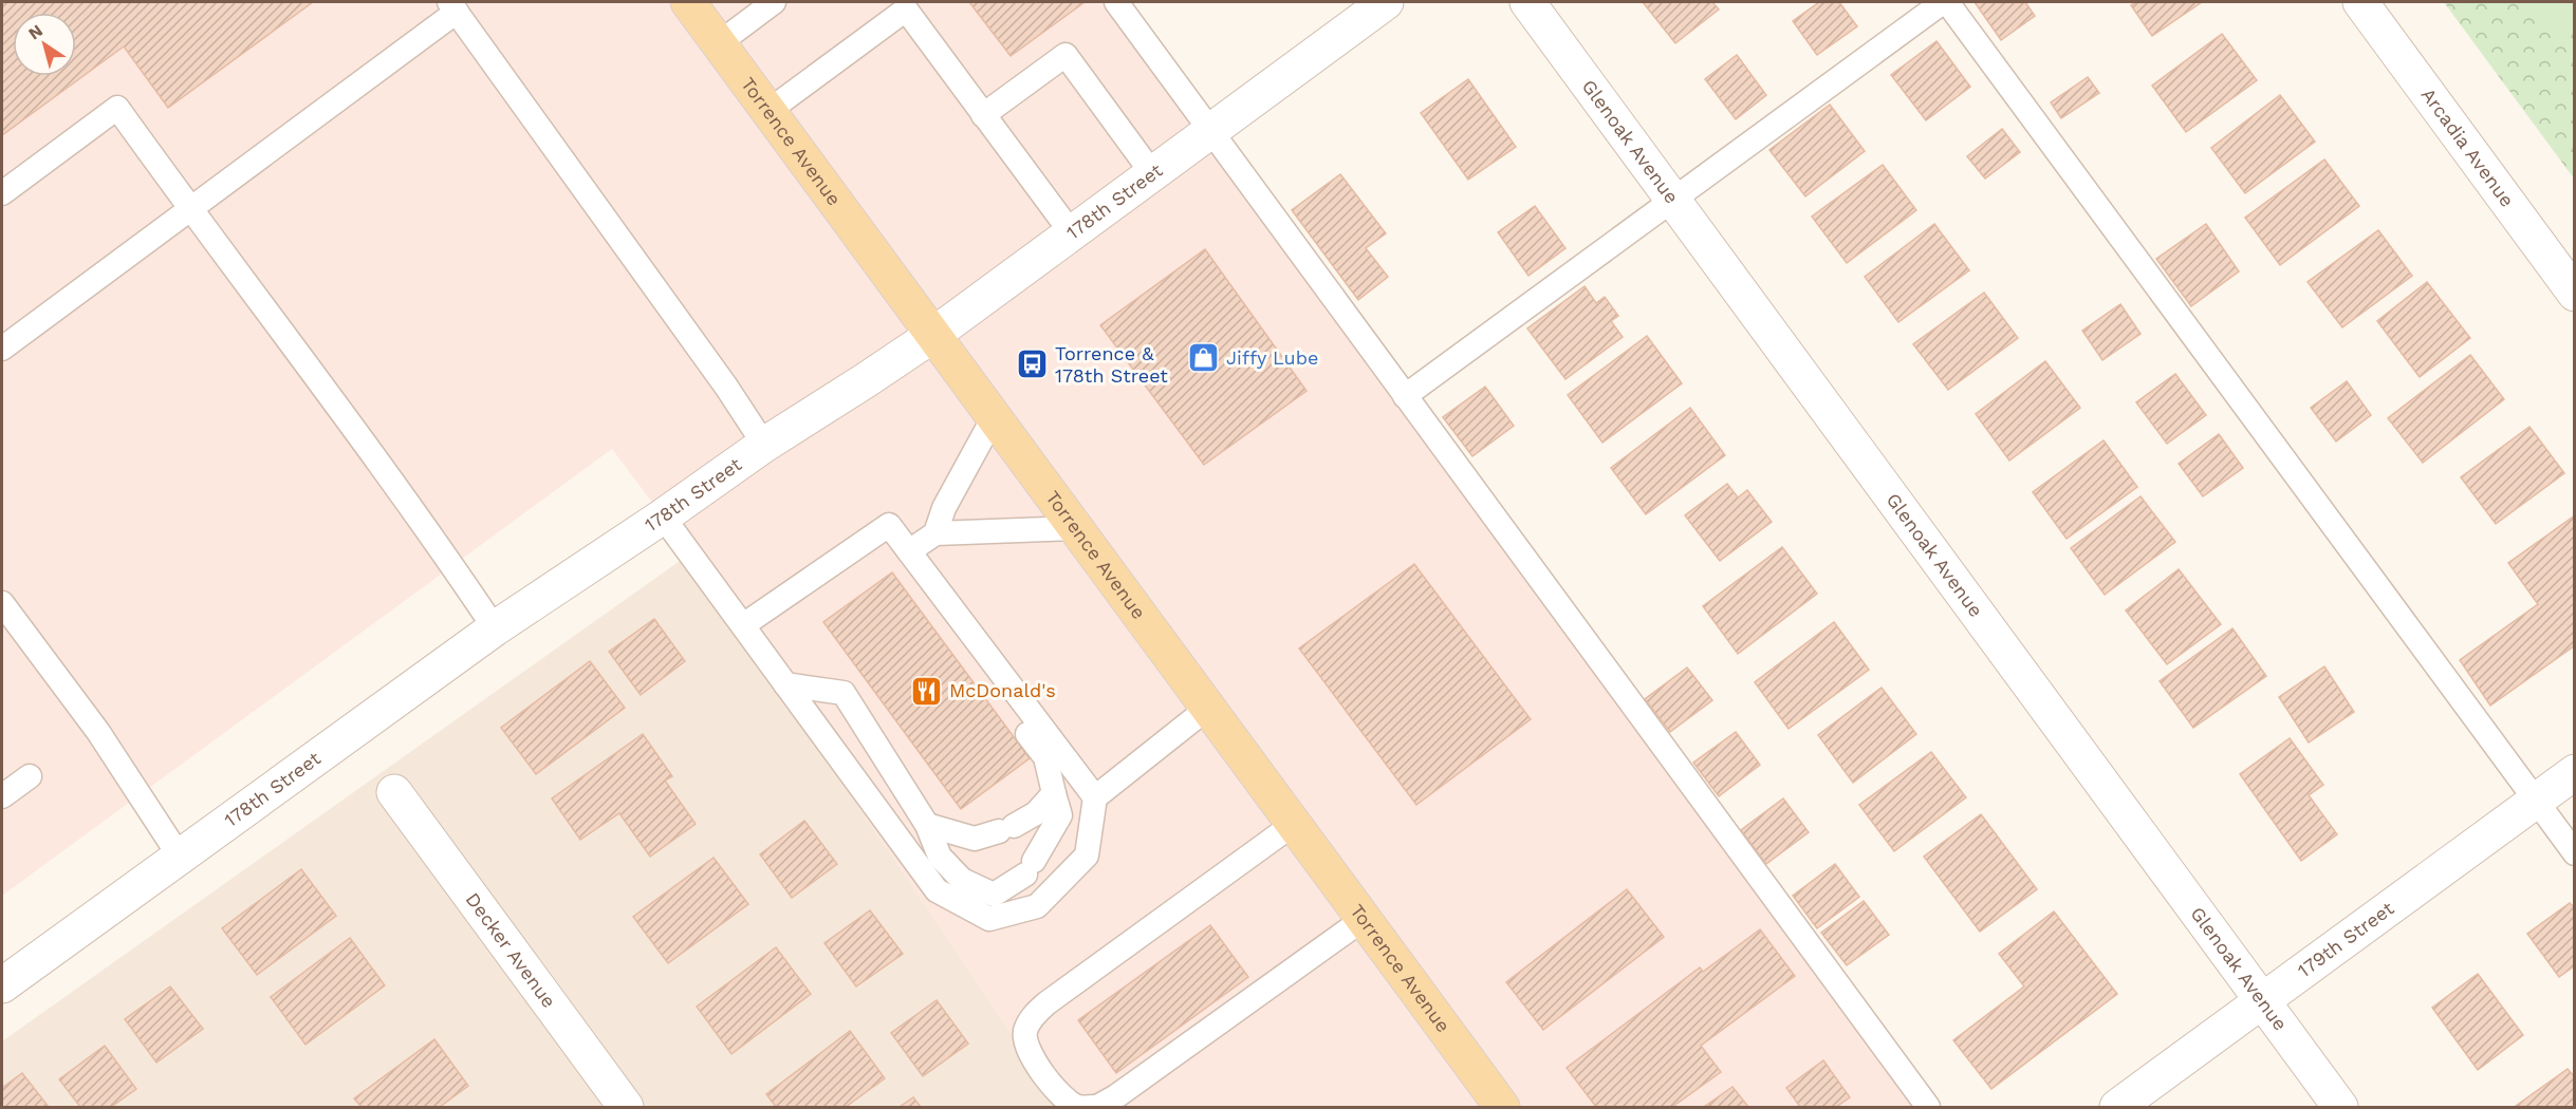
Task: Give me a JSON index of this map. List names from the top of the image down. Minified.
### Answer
{"streets":{"main road":["Torrence Avenue"],"street":["Glenoak Avenue","Arcadia Avenue","178th Street","179th Street","Decker Avenue"]},"crossings":[["Glenoak Avenue","179th Street"],["Torrence Avenue","178th Street"]],"places":{"shop":["Jiffy Lube"],"bus stop":["Torrence & 178th Street"],"restaurant":["McDonald's"]},"north":"top left"}
